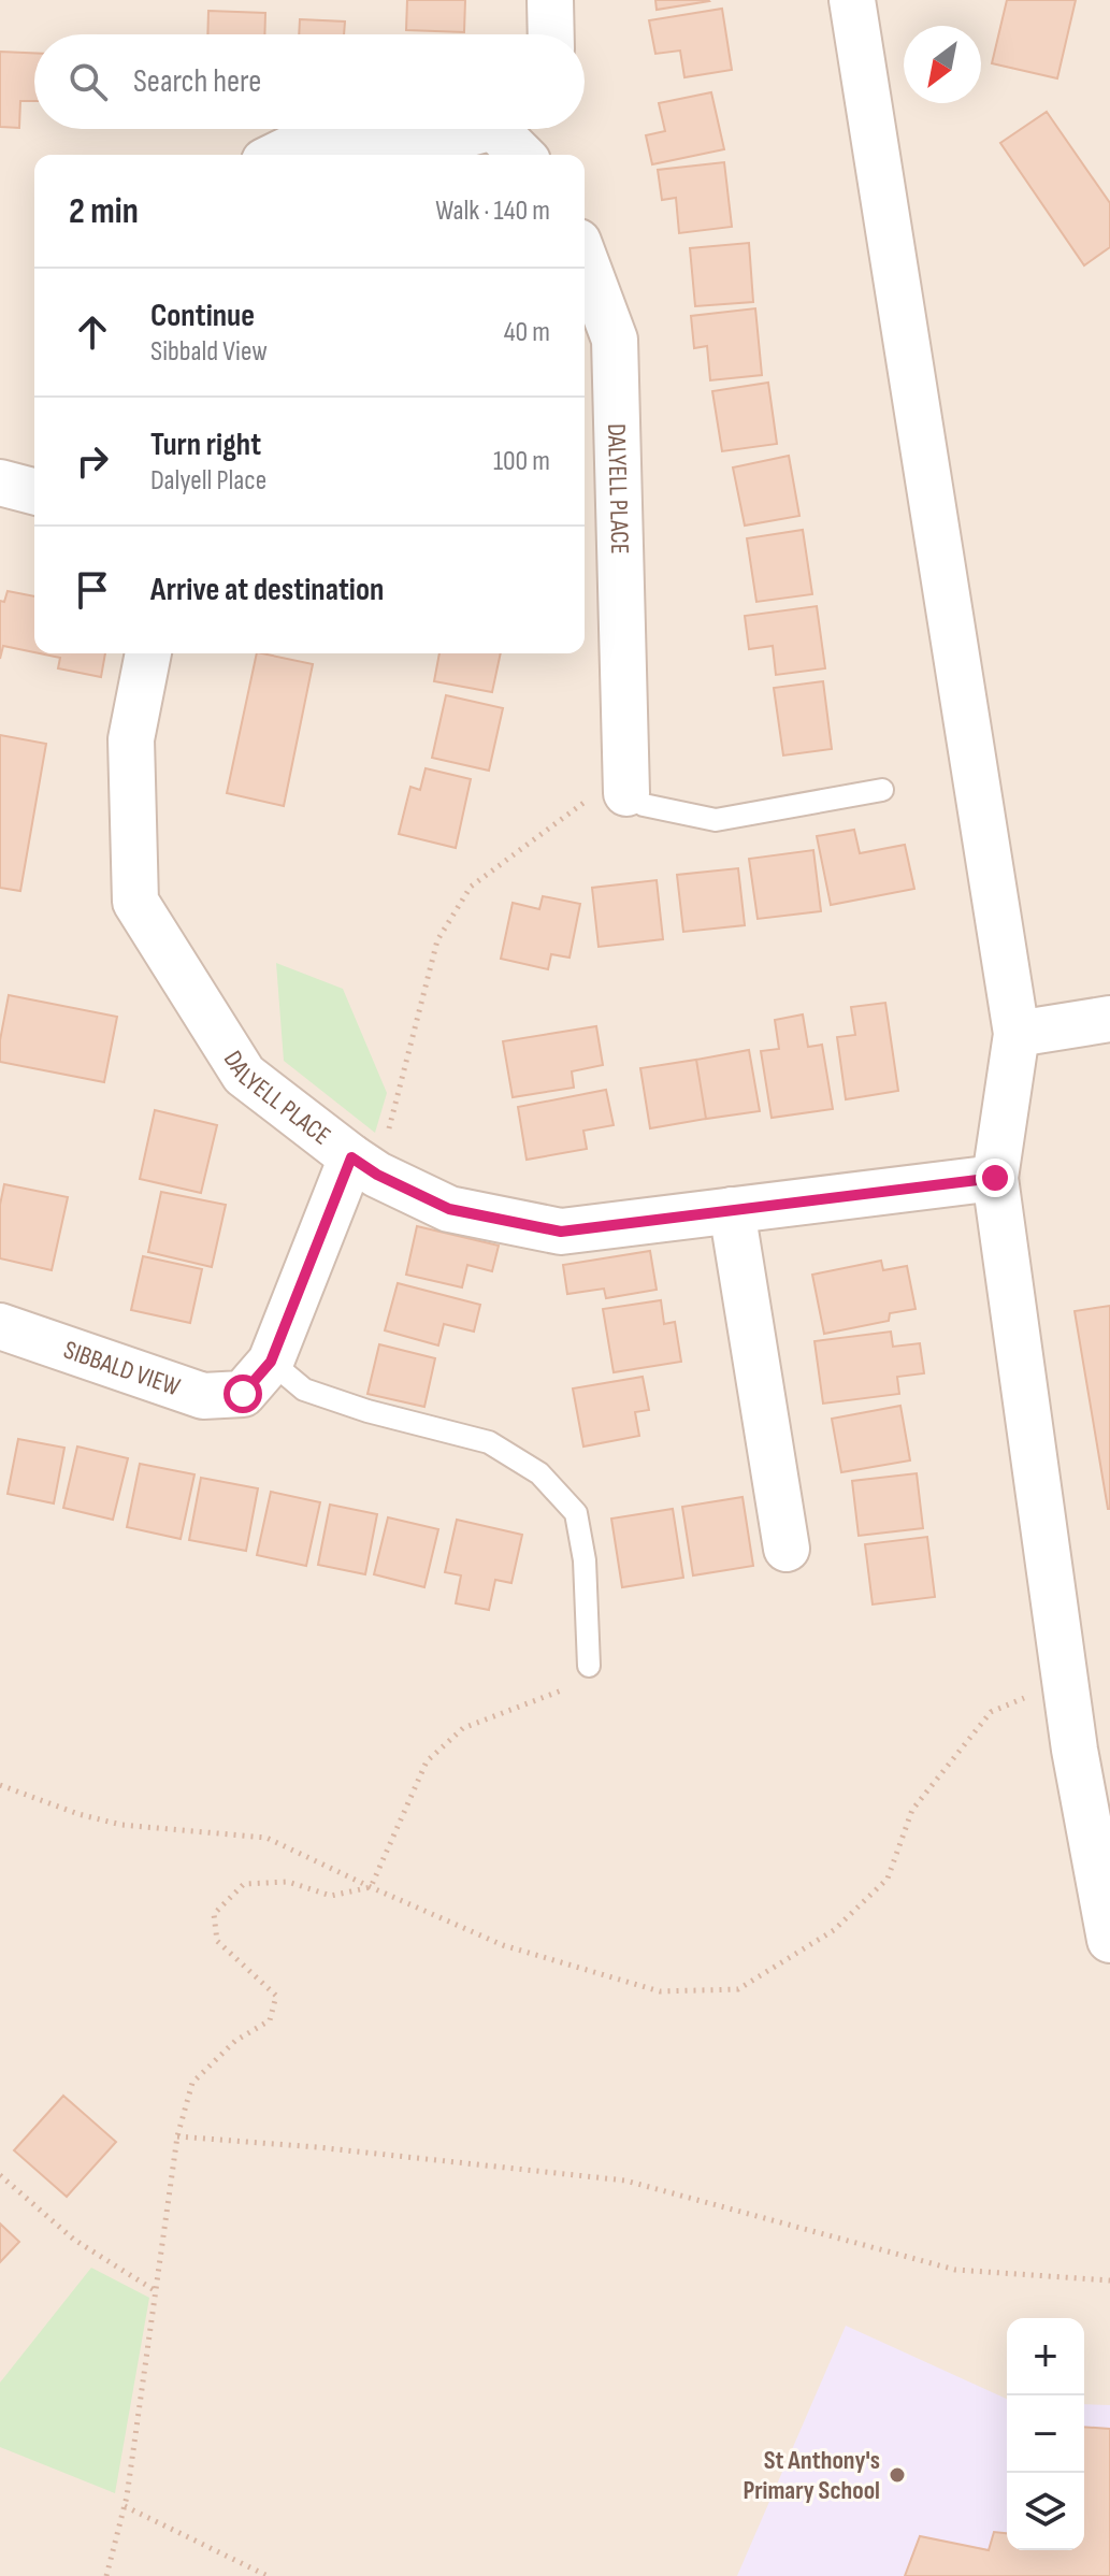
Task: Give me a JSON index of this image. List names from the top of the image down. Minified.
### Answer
{"streets":{"street":["DALYELL PLACE","SIBBALD VIEW"]},"crossings":[["DALYELL PLACE","SIBBALD VIEW"]],"places":["St Anthony's Primary School"],"north":"bottom left","page":{"search":"Search here","heading":["2 min","Walk · 140 m"],"list":[["Continue","Sibbald View","40 m"],["Turn right","Dalyell Place","100 m"],"Arrive at destination"],"map_buttons":["+","−"]}}
